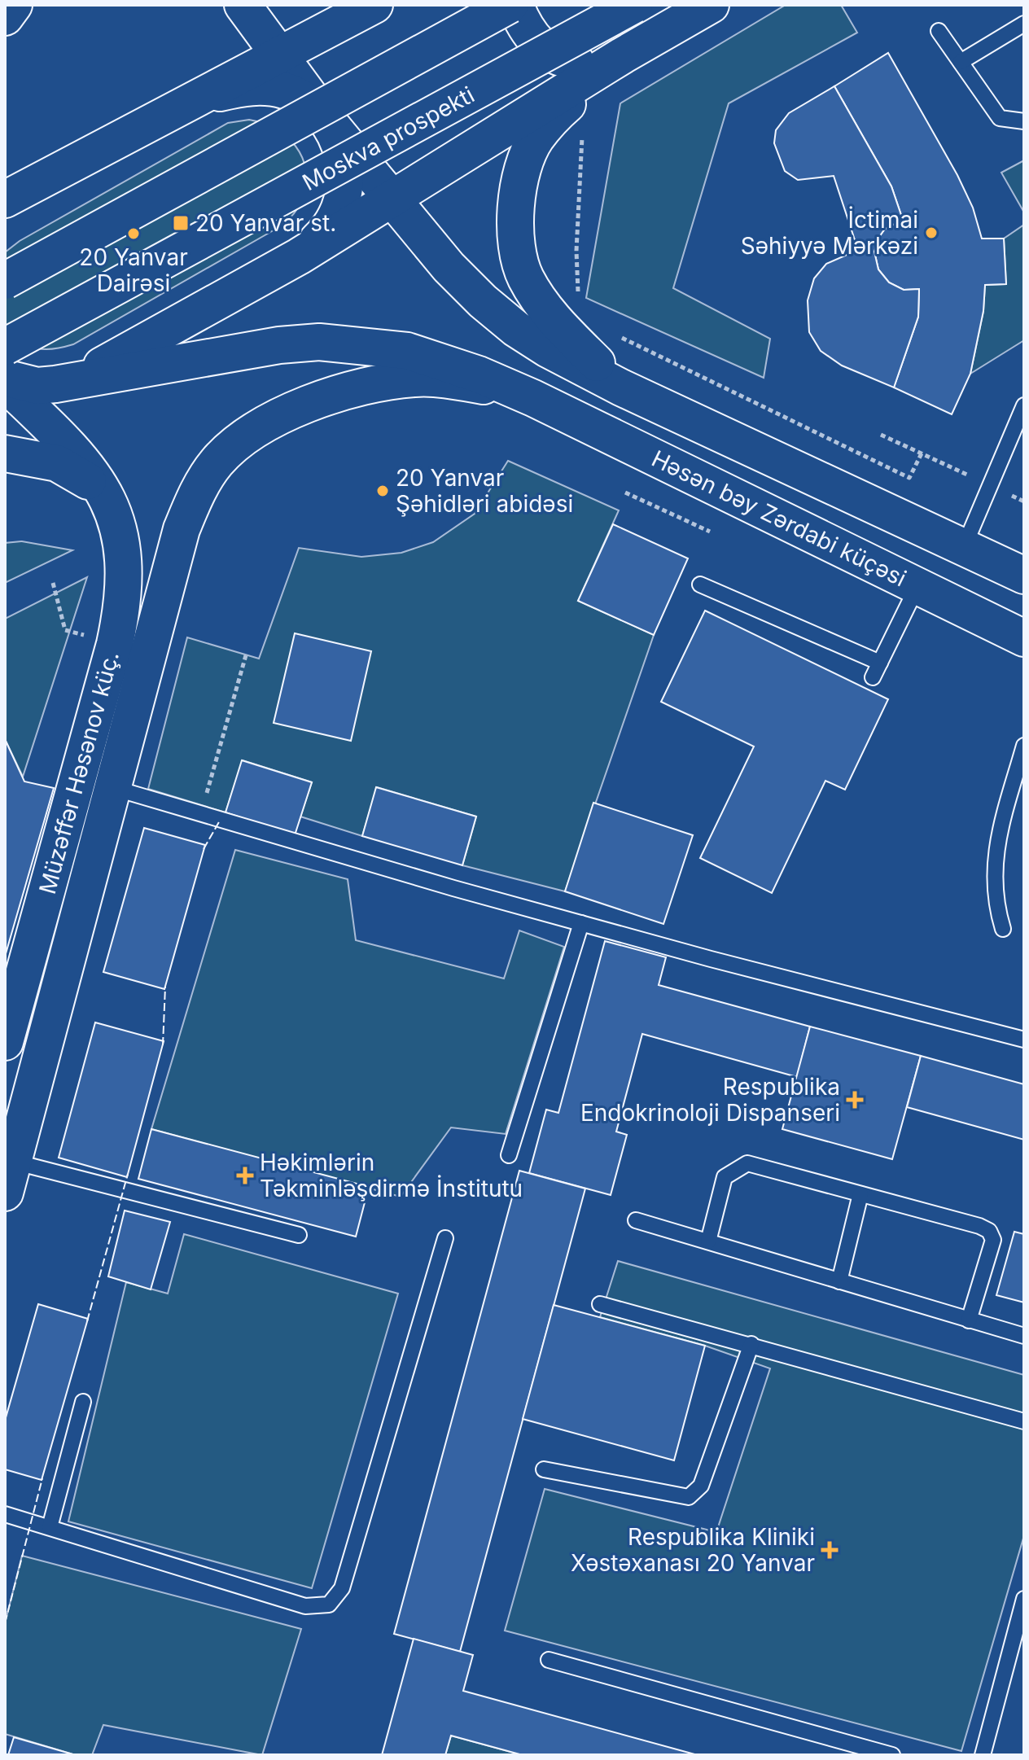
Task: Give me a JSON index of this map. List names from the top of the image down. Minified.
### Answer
{"streets":{"main road":["Moskva prospekti","Həsən bəy Zərdabi küçəsi","Müzəffər Həsənov küç."]},"crossings":[["Həsən bəy Zərdabi küçəsi","Müzəffər Həsənov küç."]],"places":{"transit":["20 Yanvar st."],"other":["İctimai Səhiyyə Mərkəzi","20 Yanvar Dairəsi","20 Yanvar Şəhidləri abidəsi"],"health":["Respublika Endokrinoloji Dispanseri","Həkimlərin Təkminləşdirmə İnstitutu","Respublika Kliniki Xəstəxanası 20 Yanvar"]}}
